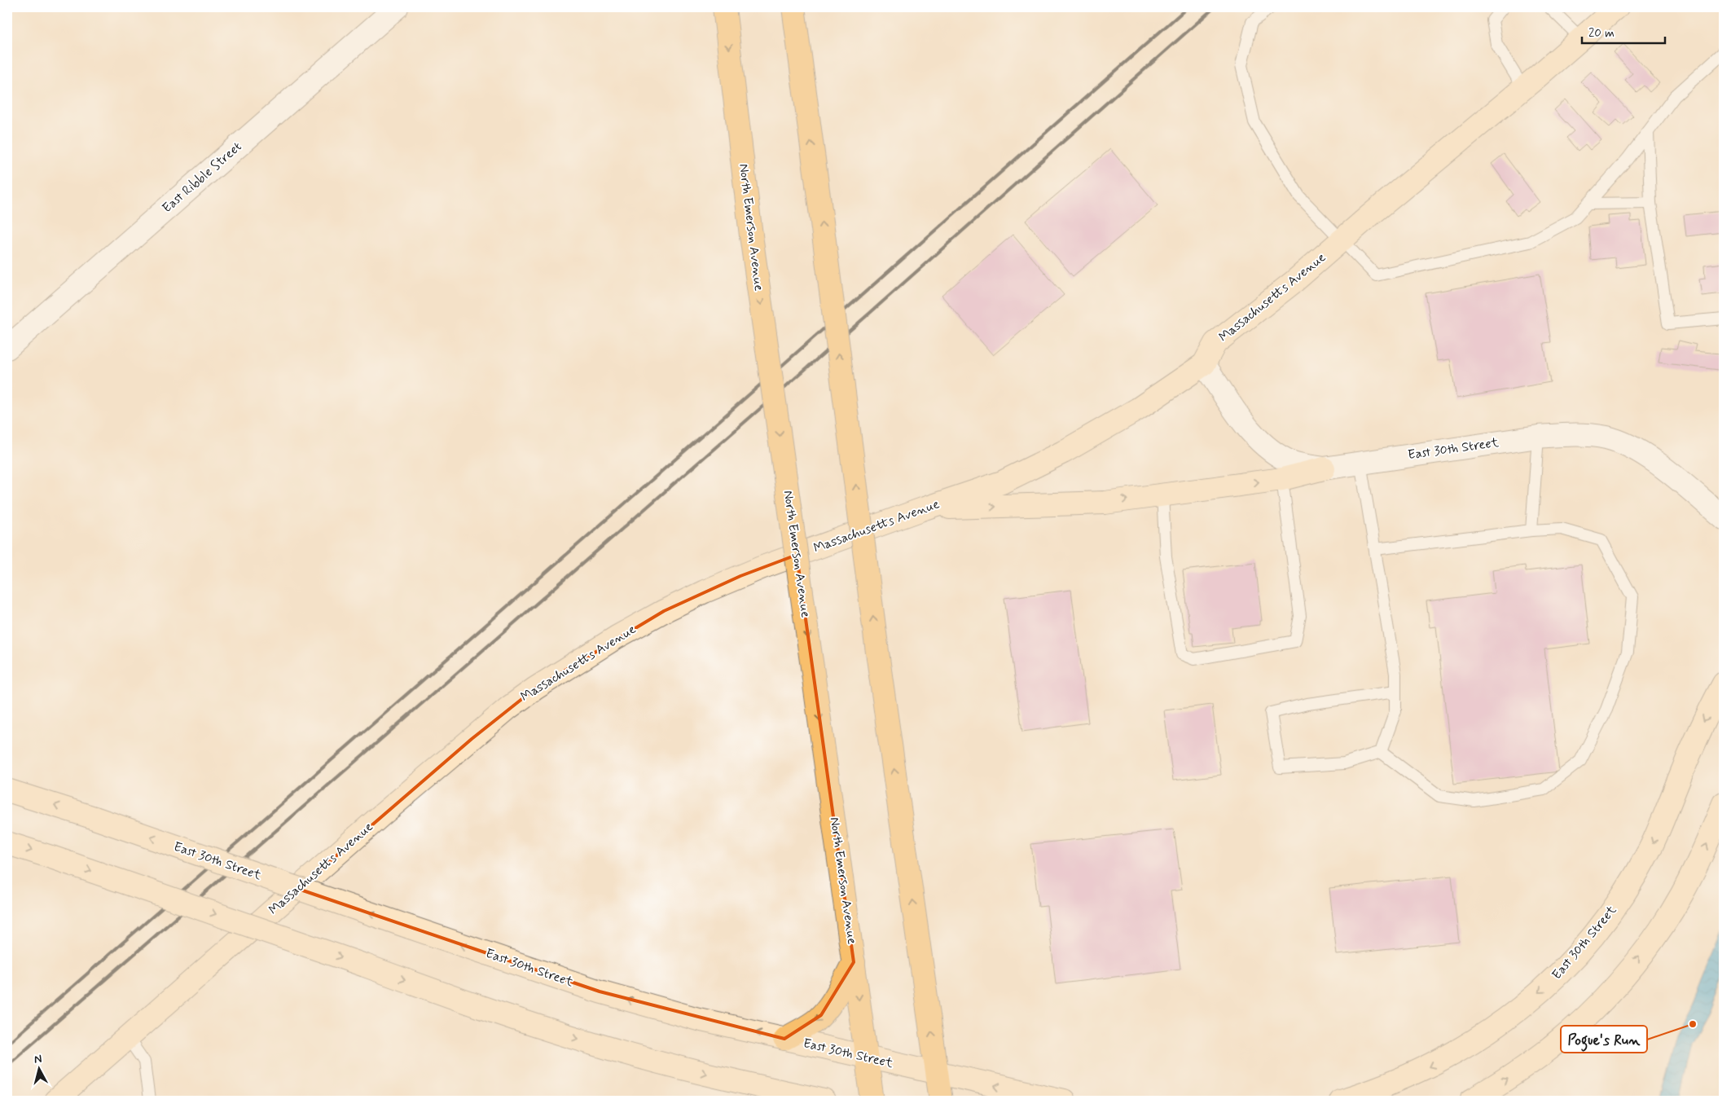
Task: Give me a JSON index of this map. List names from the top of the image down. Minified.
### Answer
{"streets":{"main road":["North Emerson Avenue","Massachusetts Avenue","East 30th Street"],"street":["East Ribble Street"]},"crossings":[["North Emerson Avenue","East 30th Street"],["Massachusetts Avenue","East 30th Street"]],"one_way":["East 30th Street"],"places":["Pogue's Run"],"scale_bar":"20 m","north":"top"}
